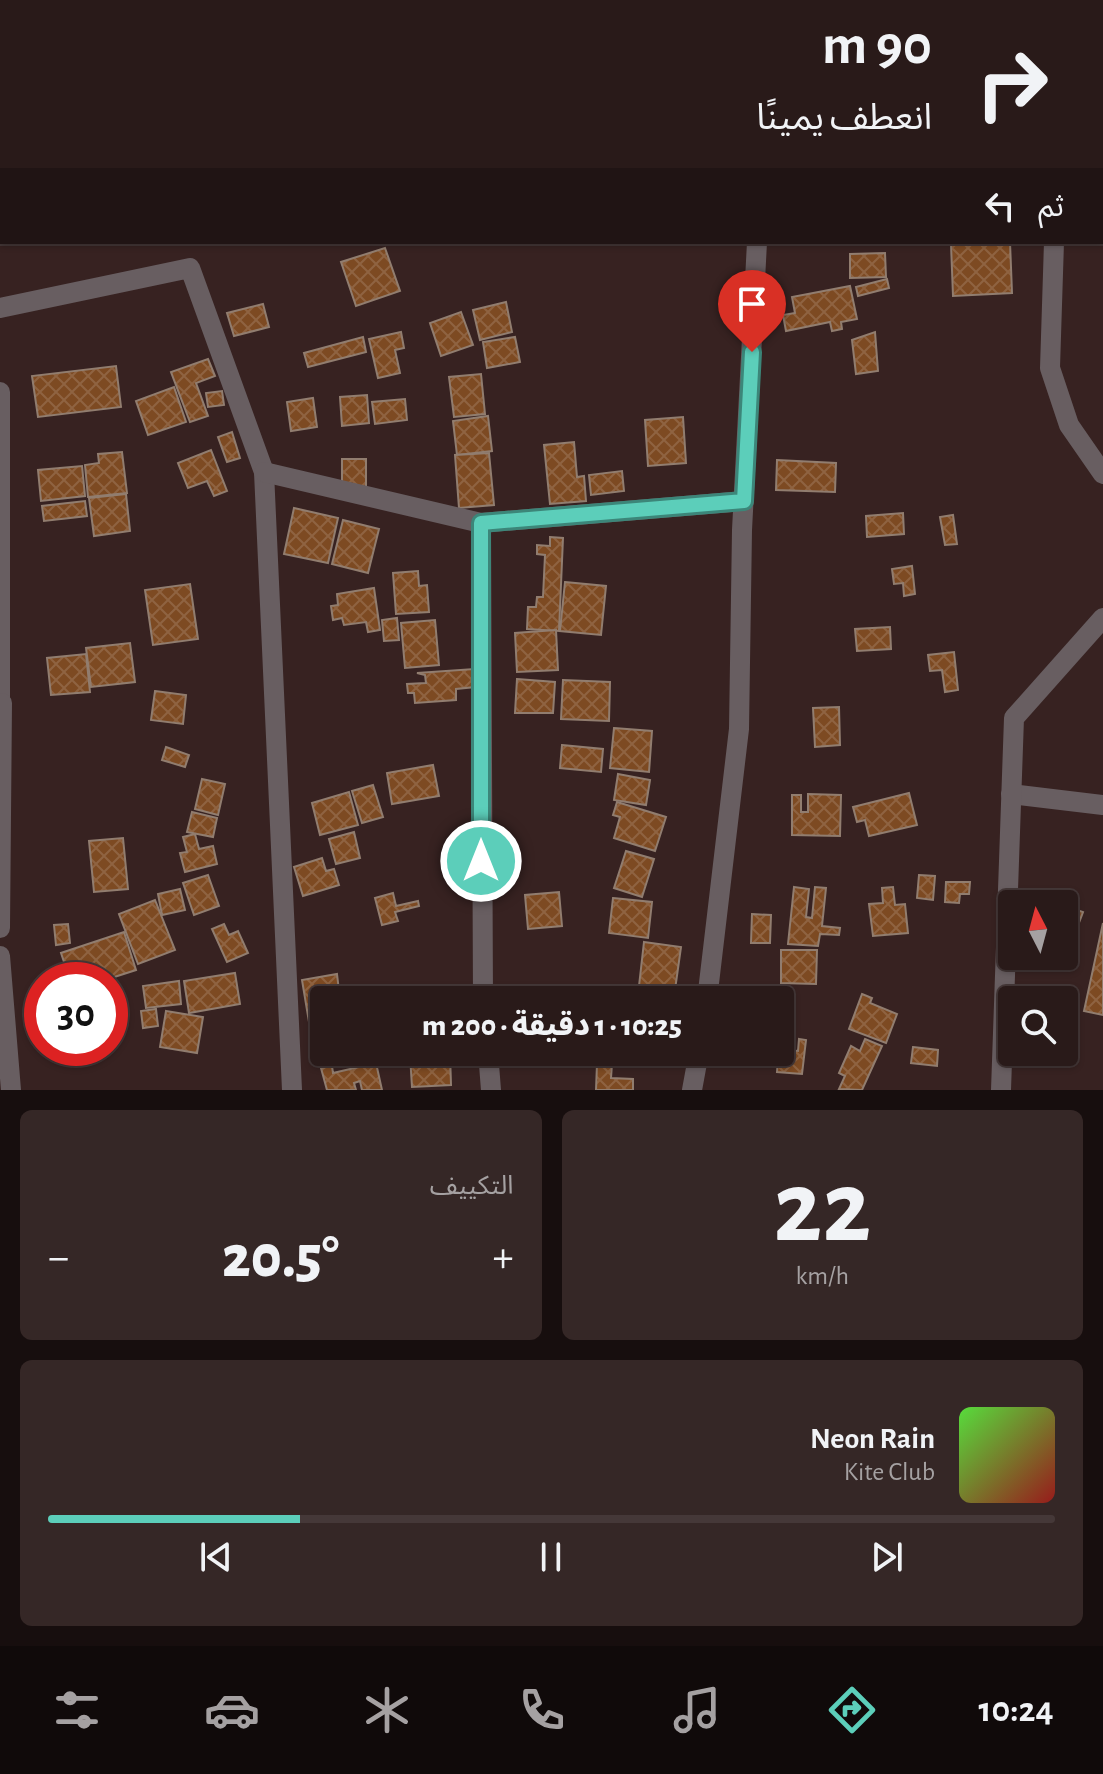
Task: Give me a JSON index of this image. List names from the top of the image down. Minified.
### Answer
{"north":"top","page":{"turn":["90 m","انعطف يمينًا"],"then":"ثم","limit":"30","trip":"10:25 · 1 دقيقة · 200 m","tile":[["22","km/h"],"التكييف"],"heat":["−","20.5°","+"],"song":["Neon Rain","Kite Club"],"tabs":"10:24"}}
